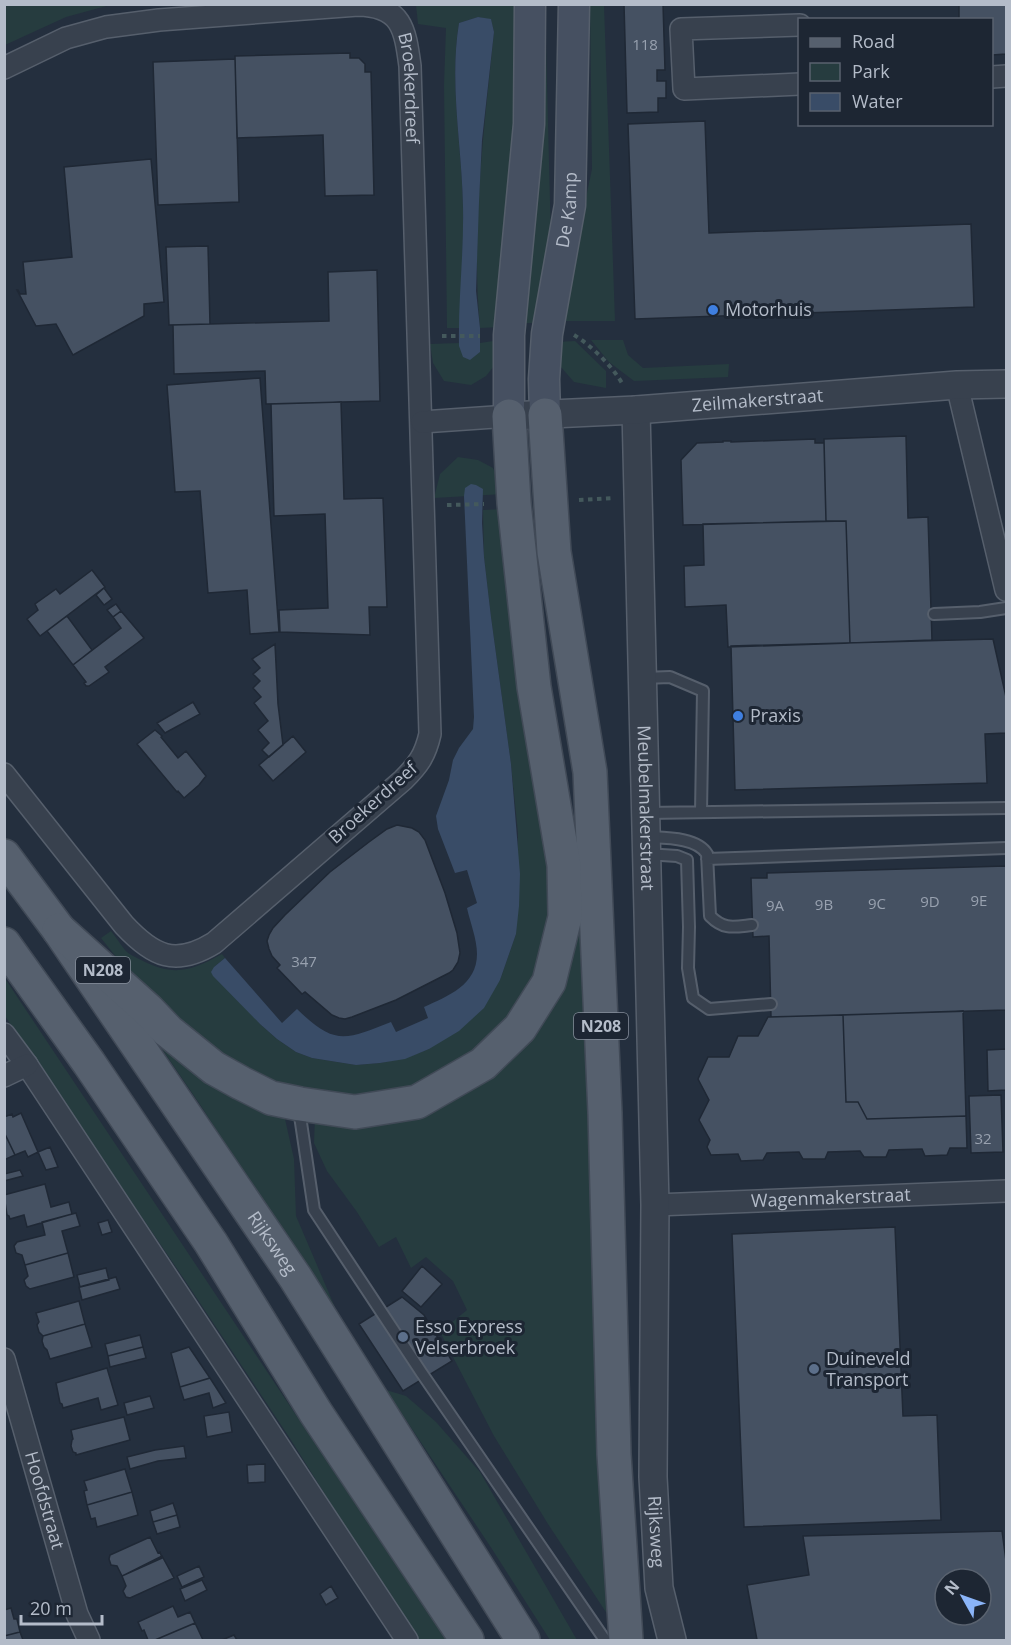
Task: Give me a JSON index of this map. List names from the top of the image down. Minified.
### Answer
{"streets":{"main road":["De Kamp","N208","Rijksweg"],"street":["Broekerdreef","Zeilmakerstraat","Meubelmakerstraat","Wagenmakerstraat","Hoofdstraat"]},"crossings":[["De Kamp","Zeilmakerstraat"],["De Kamp","N208"],["Zeilmakerstraat","Meubelmakerstraat"],["Zeilmakerstraat","N208"],["Meubelmakerstraat","Wagenmakerstraat"],["Meubelmakerstraat","Rijksweg"],["N208","Rijksweg"],["Wagenmakerstraat","Rijksweg"]],"places":["Motorhuis","Praxis","Esso Express Velserbroek","Duineveld Transport"],"house_numbers":["118","9E","9D","9C","9B","9A","347","32"],"legend":["Road","Park","Water"],"scale_bar":"20 m","north":"top left"}
